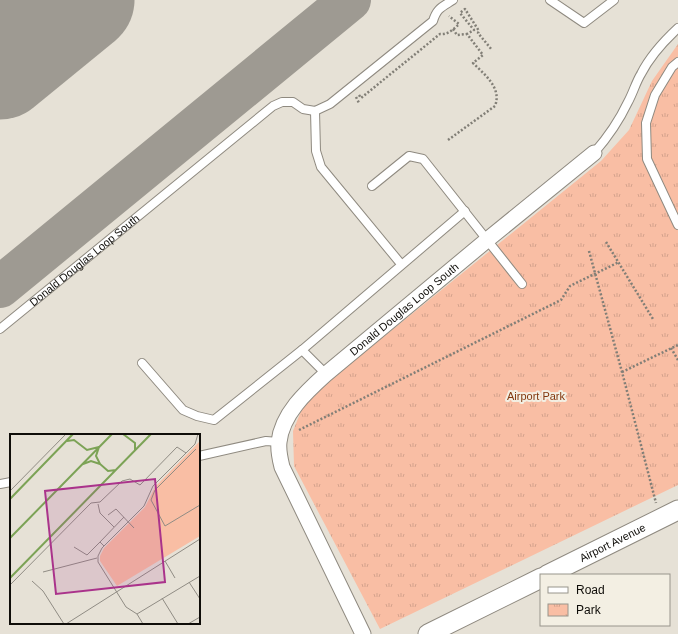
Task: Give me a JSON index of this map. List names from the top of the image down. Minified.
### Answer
{"streets":{"street":["Donald Douglas Loop South","Airport Avenue"]},"parks":["Airport Park"],"legend":["Road","Park"]}
